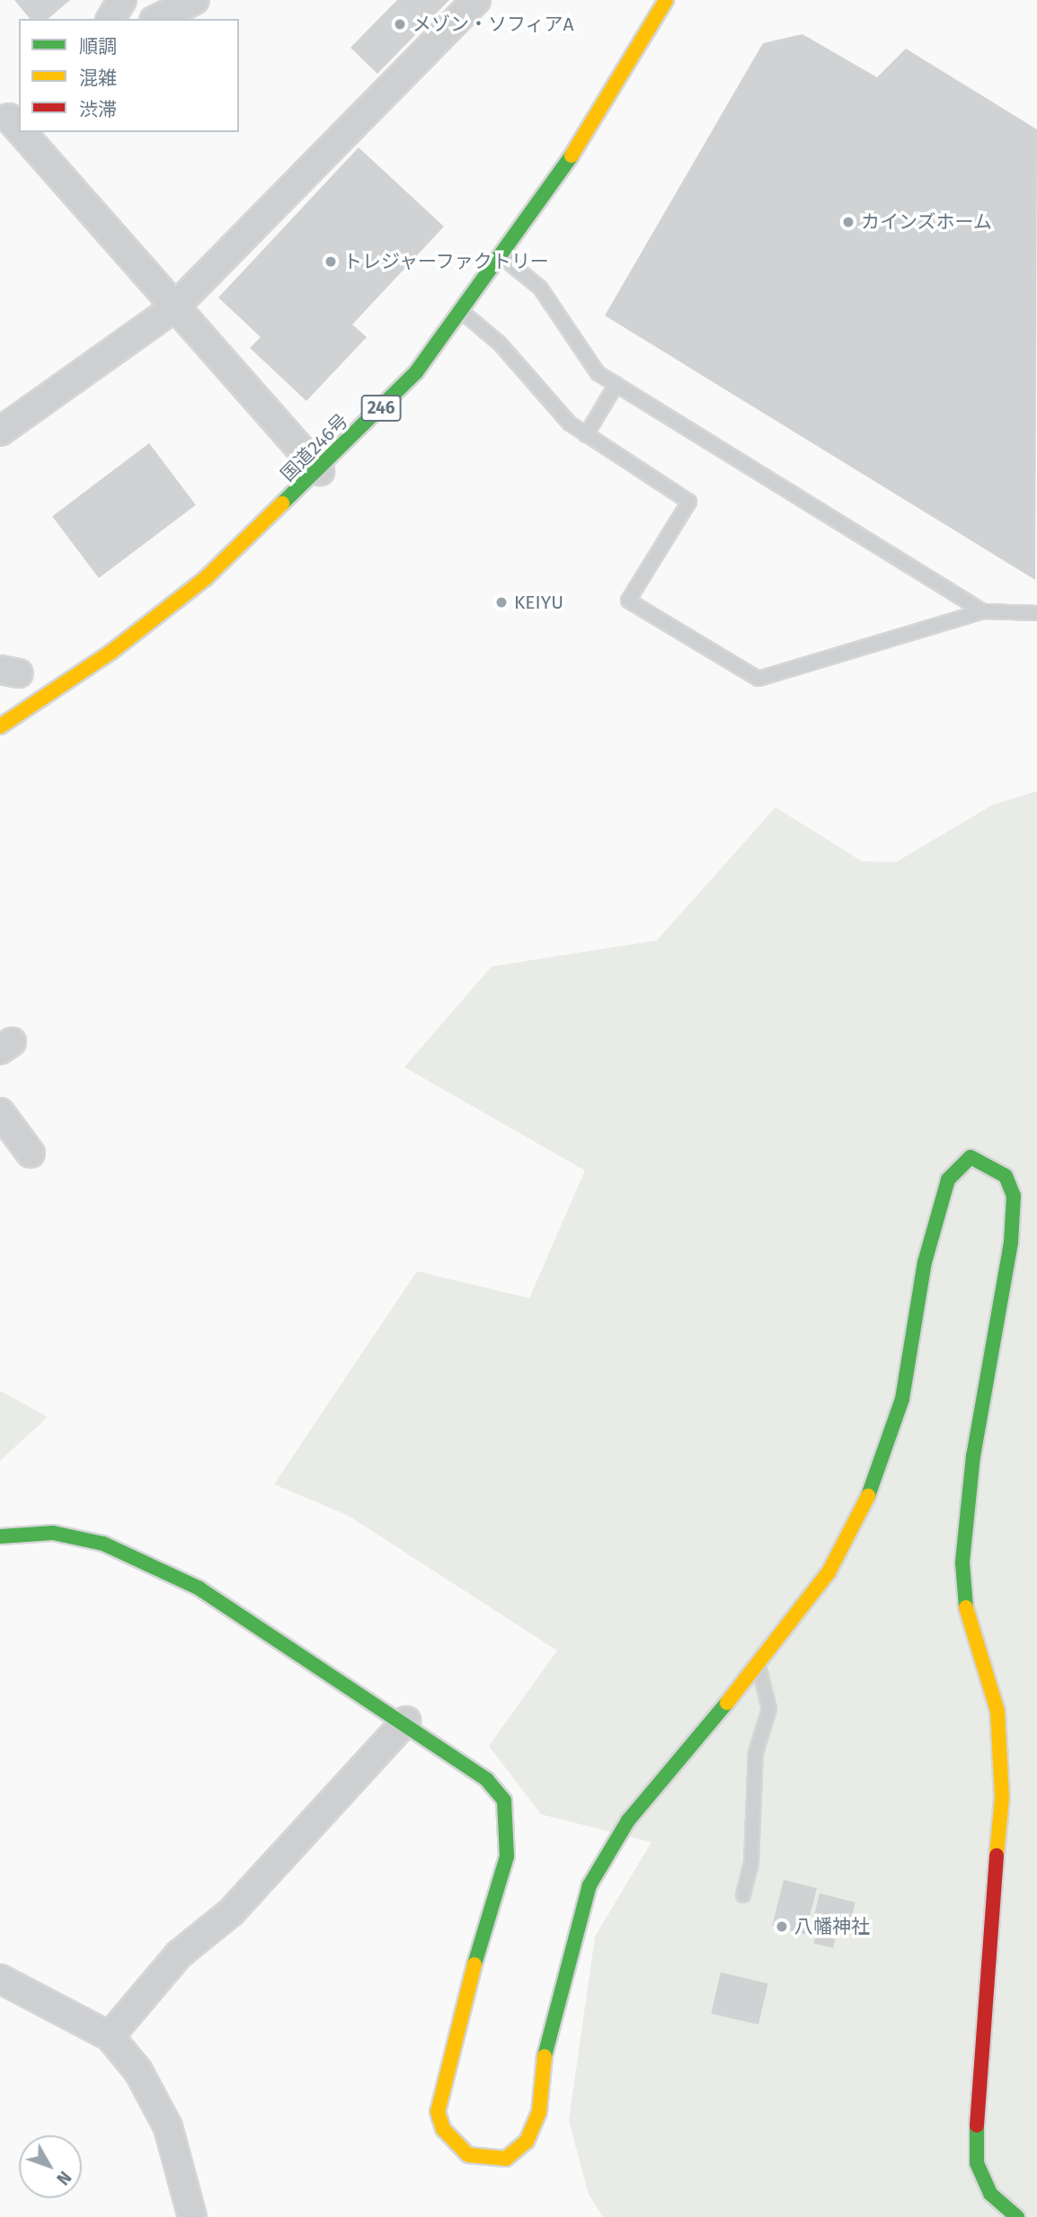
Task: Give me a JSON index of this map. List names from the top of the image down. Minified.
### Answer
{"streets":{"main road":["246","国道246号"]},"places":["メゾン・ソフィアA","カインズホーム","トレジャーファクトリー","KEIYU","八幡神社"],"legend":["順調","混雑","渋滞"],"north":"bottom right"}
